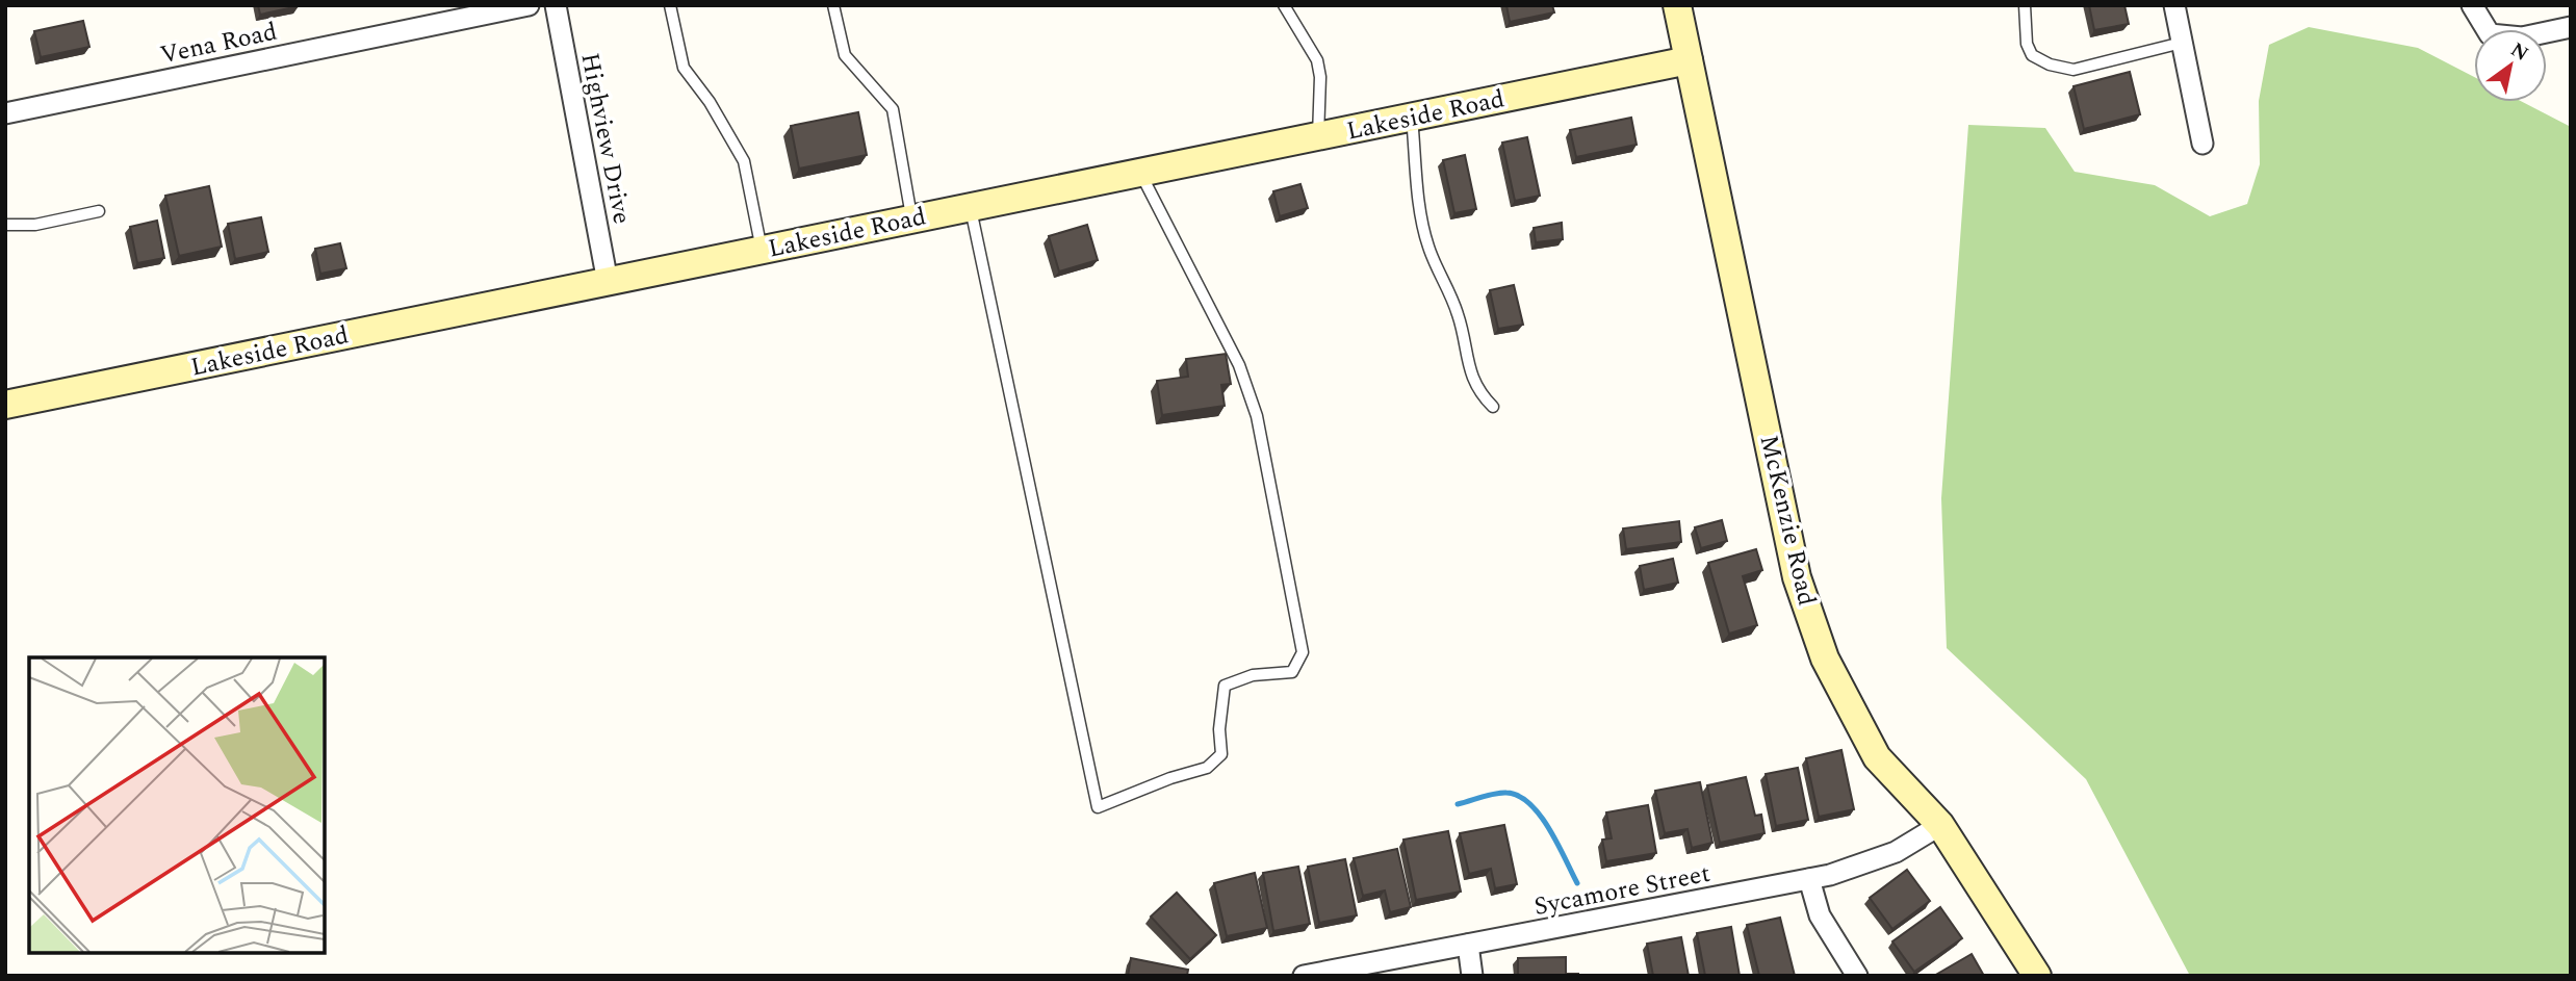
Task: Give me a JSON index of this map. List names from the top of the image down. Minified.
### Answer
{"streets":{"street":["Vena Road","Lakeside Road","Highview Drive","McKenzie Road","Sycamore Street"]},"crossings":[["Lakeside Road","Highview Drive"],["Lakeside Road","McKenzie Road"],["McKenzie Road","Sycamore Street"]],"north":"top right"}
